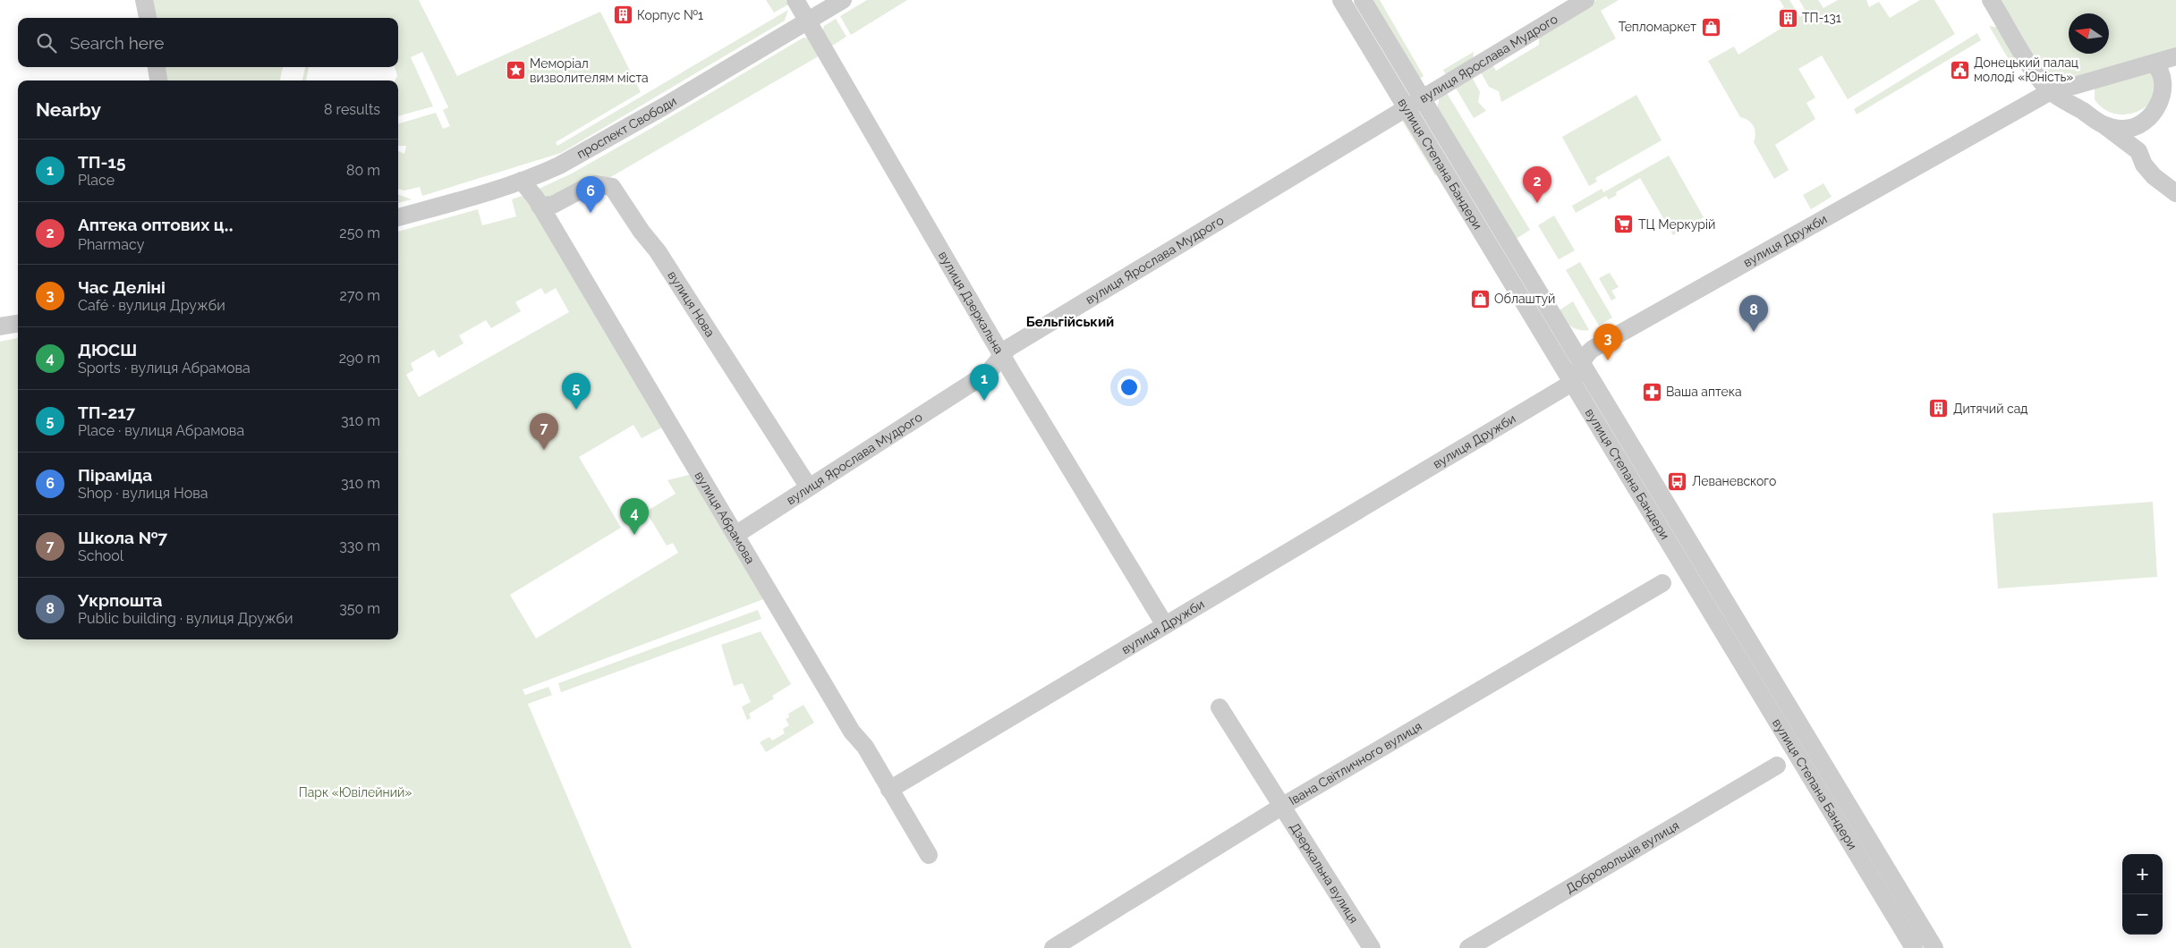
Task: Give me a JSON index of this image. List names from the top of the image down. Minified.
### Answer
{"streets":{"street":["вулиця Ярослава Мудрого","проспект Свободи","вулиця Степана Бандери","вулиця Дружби","вулиця Дзеркальна","вулиця Нова","вулиця Абрамова","Івана Світличного вулиця","Добровольців вулиця","Дзеркальна вулиця"]},"crossings":[["вулиця Ярослава Мудрого","вулиця Степана Бандери"],["вулиця Ярослава Мудрого","вулиця Дзеркальна"],["вулиця Ярослава Мудрого","вулиця Нова"],["вулиця Ярослава Мудрого","вулиця Абрамова"],["проспект Свободи","вулиця Дзеркальна"],["проспект Свободи","вулиця Абрамова"],["вулиця Степана Бандери","вулиця Дружби"],["вулиця Дружби","вулиця Дзеркальна"],["вулиця Дружби","вулиця Абрамова"],["вулиця Нова","вулиця Абрамова"],["Івана Світличного вулиця","Дзеркальна вулиця"]],"districts":["Бельгійський"],"parks":["Парк «Ювілейний»"],"places":{"building":["Корпус №1","ТП-131","Дитячий сад"],"shop":["Тепломаркет","Облаштуй"],"public building":["Донецький палац молоді «Юність»"],"place":["Меморіал визволителям міста"],"supermarket":["ТЦ Меркурій"],"pharmacy":["Ваша аптека"],"bus stop":["Леваневского"]},"north":"left","page":{"search":"Search here","heading":["Nearby","8 results"],"list":[{"mark":"1","name":"ТП-15","note":"Place","value":"80 m"},{"mark":"2","name":"Аптека оптових ц‥","note":"Pharmacy","value":"250 m"},{"mark":"3","name":"Час Деліні","note":"Café · вулиця Дружби","value":"270 m"},{"mark":"4","name":"ДЮСШ","note":"Sports · вулиця Абрамова","value":"290 m"},{"mark":"5","name":"ТП-217","note":"Place · вулиця Абрамова","value":"310 m"},{"mark":"6","name":"Піраміда","note":"Shop · вулиця Нова","value":"310 m"},{"mark":"7","name":"Школа №7","note":"School","value":"330 m"},{"mark":"8","name":"Укрпошта","note":"Public building · вулиця Дружби","value":"350 m"}],"pins":["2","6","8","3","1","5","7","4"],"map_buttons":["+","−"]}}
